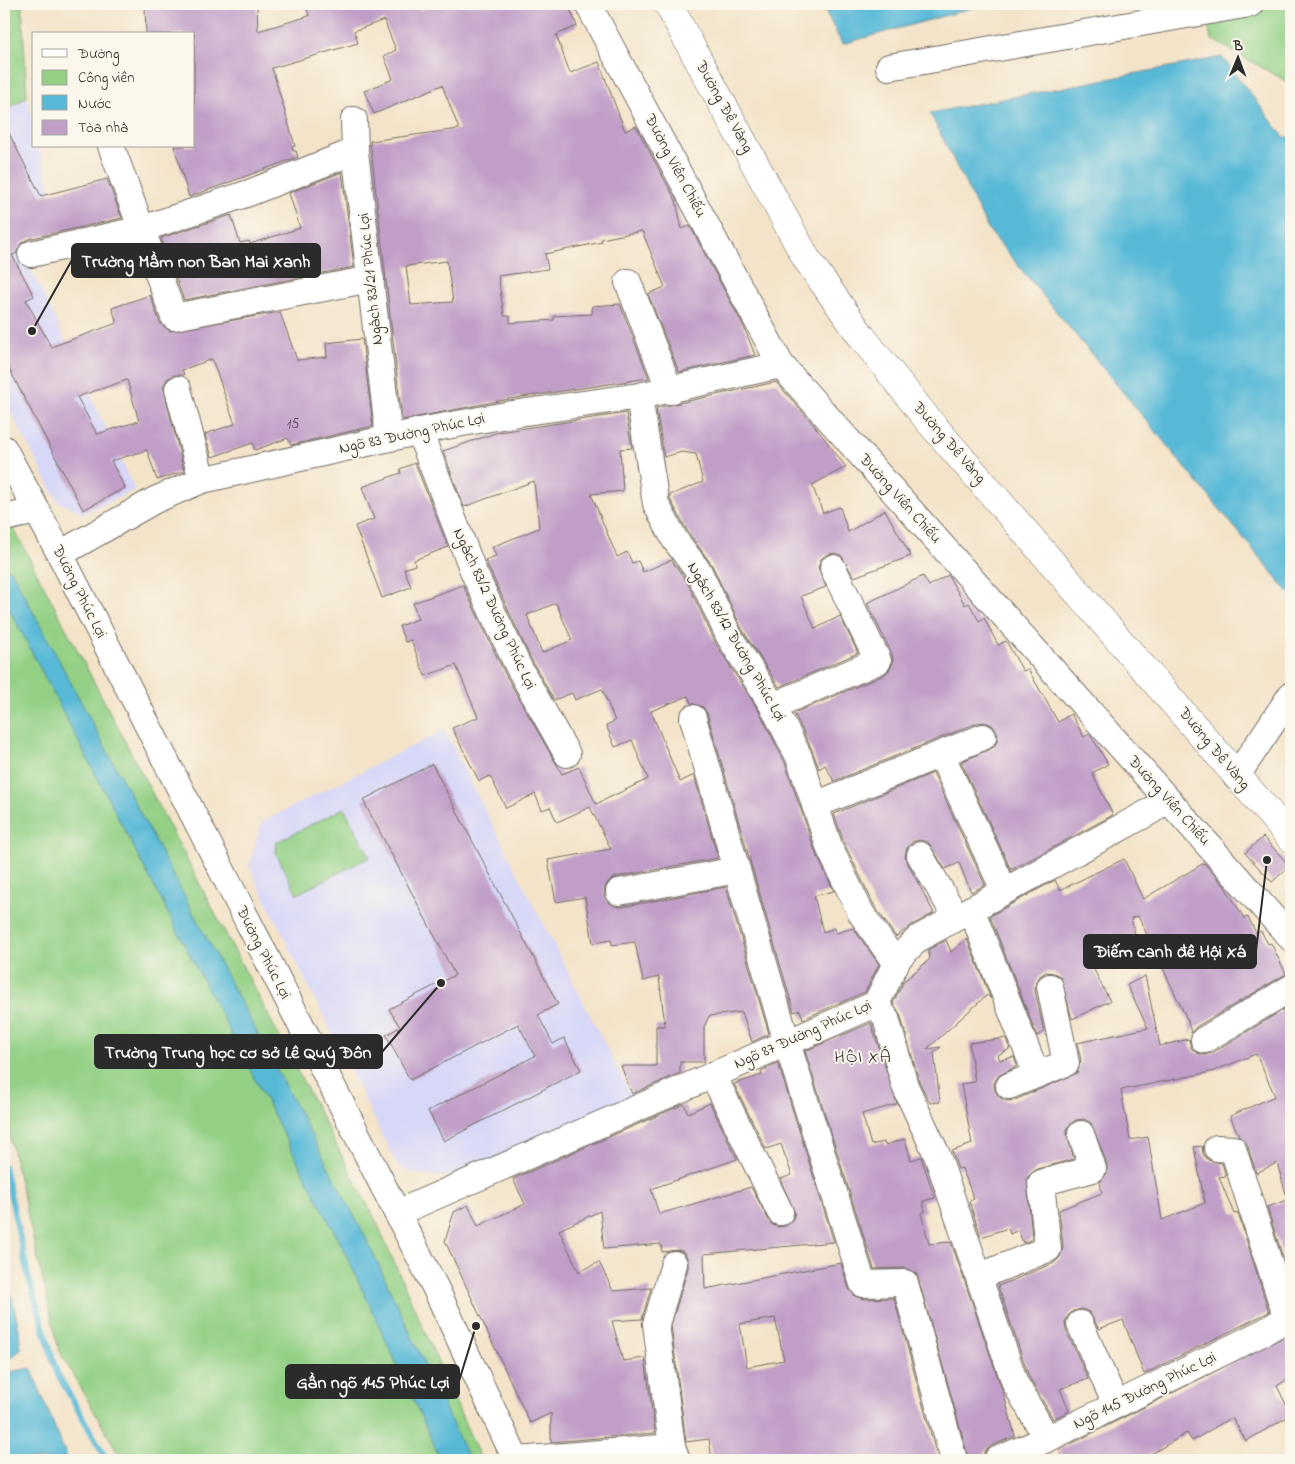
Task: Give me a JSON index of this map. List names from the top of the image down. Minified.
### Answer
{"streets":{"main road":["Đường Đê Vàng"],"street":["Đường Viên Chiếu","Ngách 83/21 Phúc Lợi","Ngõ 83 Đường Phúc Lợi","Đường Phúc Lợi","Ngách 83/2 Đường Phúc Lợi","Ngách 83/12 Đường Phúc Lợi","Ngõ 87 Đường Phúc Lợi","Ngõ 145 Đường Phúc Lợi"]},"crossings":[["Đường Viên Chiếu","Ngõ 83 Đường Phúc Lợi"],["Đường Viên Chiếu","Ngõ 87 Đường Phúc Lợi"],["Ngách 83/21 Phúc Lợi","Ngõ 83 Đường Phúc Lợi"],["Ngõ 83 Đường Phúc Lợi","Đường Phúc Lợi"],["Ngõ 83 Đường Phúc Lợi","Ngách 83/2 Đường Phúc Lợi"],["Ngõ 83 Đường Phúc Lợi","Ngách 83/12 Đường Phúc Lợi"],["Đường Phúc Lợi","Ngõ 87 Đường Phúc Lợi"],["Ngách 83/12 Đường Phúc Lợi","Ngõ 87 Đường Phúc Lợi"]],"districts":["HỘI XÁ"],"places":["Trường Mầm non Ban Mai Xanh","Điếm canh đê Hội Xá","Trường Trung học cơ sở Lê Quý Đôn","Gần ngõ 145 Phúc Lợi"],"house_numbers":["15"],"legend":["Đường","Công viên","Nước","Tòa nhà"],"north":"top"}
